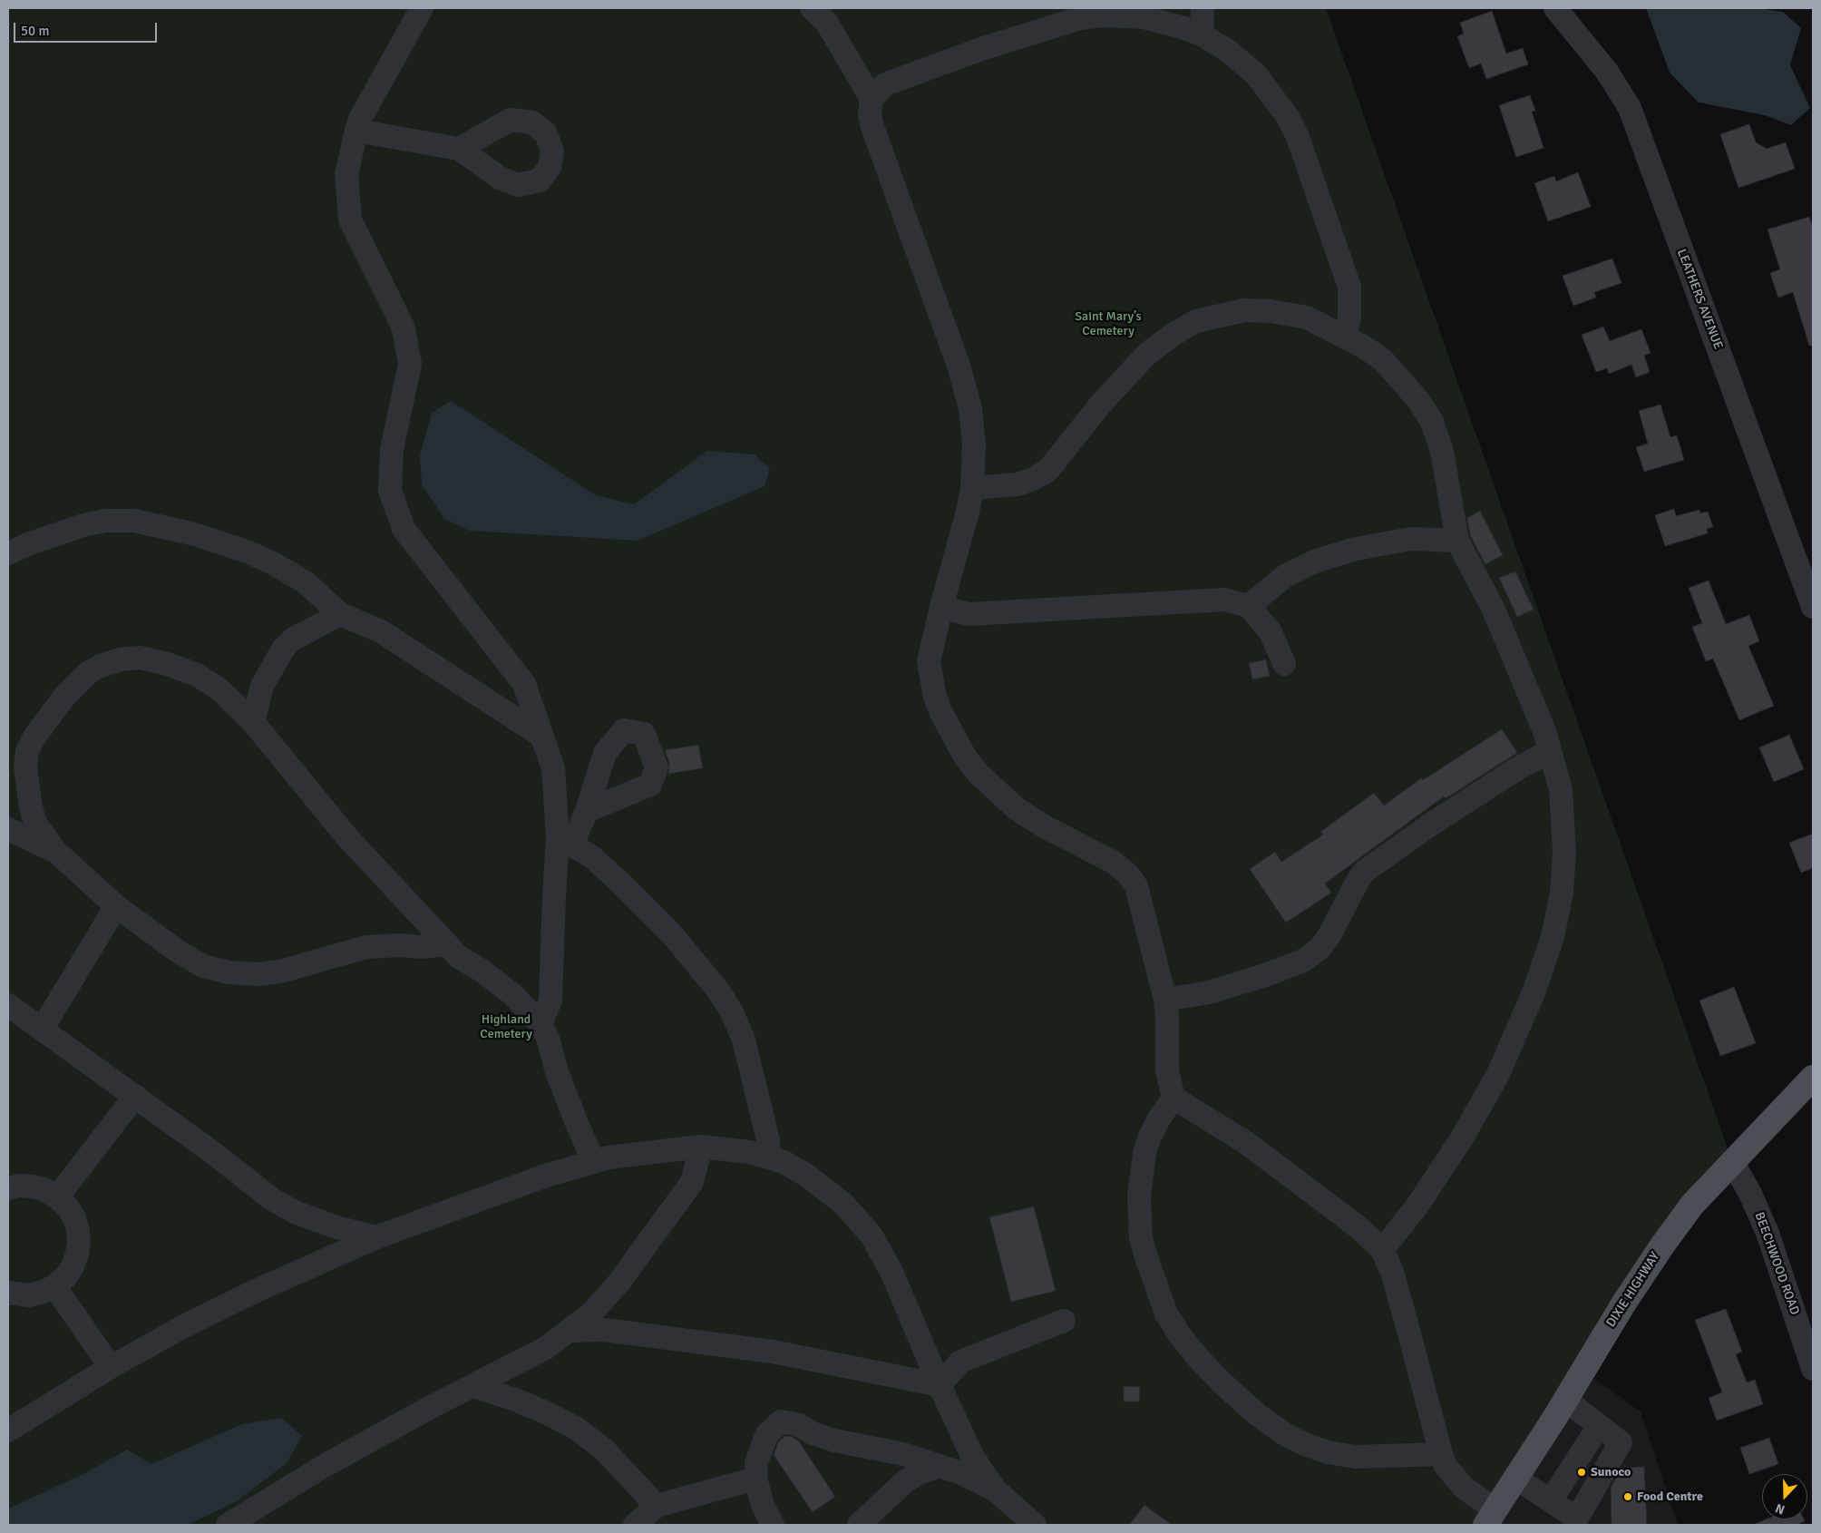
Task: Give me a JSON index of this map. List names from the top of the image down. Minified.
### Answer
{"streets":{"main road":["DIXIE HIGHWAY"],"street":["LEATHERS AVENUE","BEECHWOOD ROAD"]},"crossings":[["BEECHWOOD ROAD","DIXIE HIGHWAY"]],"parks":["Saint Mary’s Cemetery","Highland Cemetery"],"places":["Sunoco","Food Centre"],"scale_bar":"50 m","north":"bottom"}
